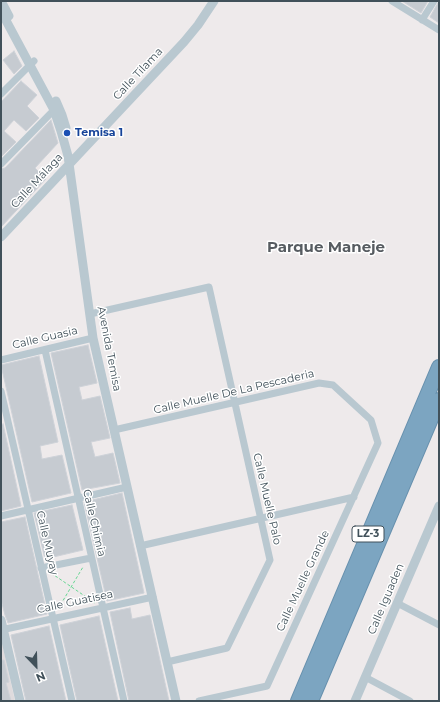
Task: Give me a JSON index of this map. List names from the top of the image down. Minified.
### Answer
{"streets":{"highway":["LZ-3"],"street":["Calle Tilama","Calle Málaga","Calle Guasia","Avenida Temisa","Calle Muelle De La Pescaderia","Calle Muelle Palo","Calle Chimia","Calle Muyay","Calle Muelle Grande","Calle Iguaden","Calle Guatisea"]},"crossings":[["Calle Tilama","Calle Málaga"],["Calle Tilama","Avenida Temisa"],["Calle Málaga","Avenida Temisa"],["Calle Guasia","Avenida Temisa"],["Calle Guasia","Calle Chimia"],["Avenida Temisa","Calle Muelle De La Pescaderia"],["Avenida Temisa","Calle Muelle Palo"],["Avenida Temisa","Calle Guatisea"],["Calle Muelle De La Pescaderia","Calle Muelle Palo"],["Calle Muelle De La Pescaderia","Calle Muelle Grande"],["Calle Chimia","Calle Guatisea"],["Calle Muyay","Calle Guatisea"]],"districts":["Parque Maneje"],"places":["Temisa 1"],"north":"bottom right"}
